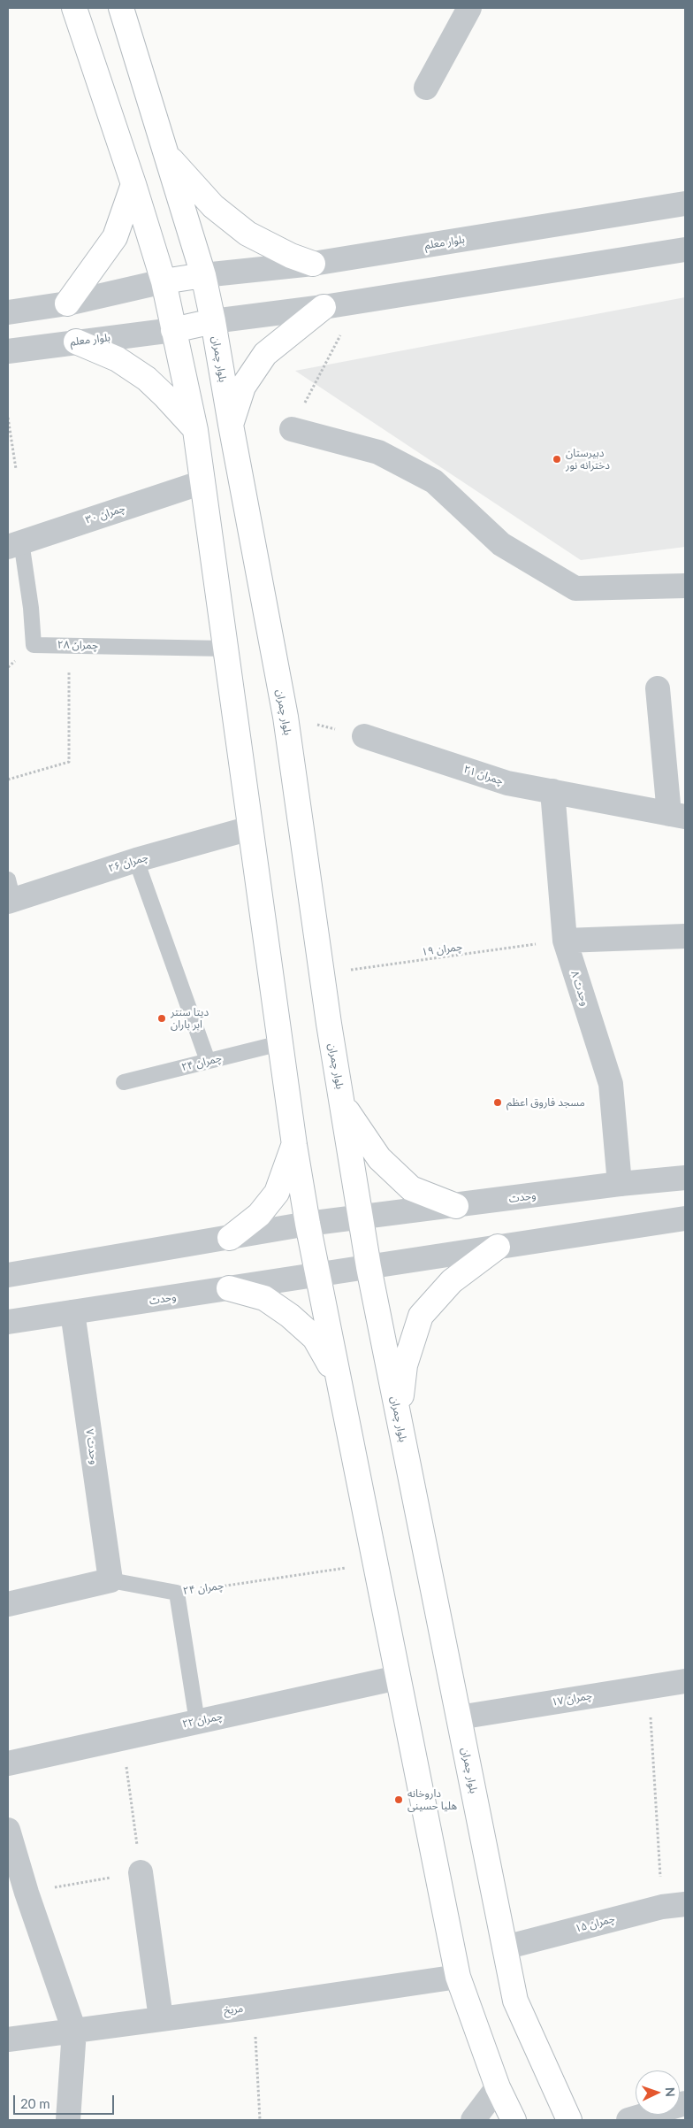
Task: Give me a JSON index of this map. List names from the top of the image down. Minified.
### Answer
{"streets":{"main road":["بلوار چمران"],"street":["بلوار معلم","چمران ۳۰","چمران ۲۱","چمران ۲۶","وحدت ۸","چمران ۲۴","وحدت","وحدت ۷","چمران ۱۷","چمران ۲۲","چمران ۱۵","مریخ"],"lane":["چمران ۲۸"],"path":["چمران ۱۹"]},"crossings":[["بلوار معلم","بلوار چمران"],["بلوار چمران","چمران ۱۹"],["بلوار چمران","وحدت"],["بلوار چمران","چمران ۱۷"],["بلوار چمران","چمران ۱۵"],["چمران ۳۰","چمران ۲۸"],["چمران ۲۱","وحدت ۸"],["چمران ۱۹","وحدت ۸"],["وحدت ۸","وحدت"],["چمران ۲۴","وحدت ۷"],["وحدت","وحدت ۷"]],"places":["دبیرستان دخترانه نور","دیتا سنتر ابر باران","مسجد فاروق اعظم","داروخانه هلیا حسینی"],"scale_bar":"20 m","north":"right"}
